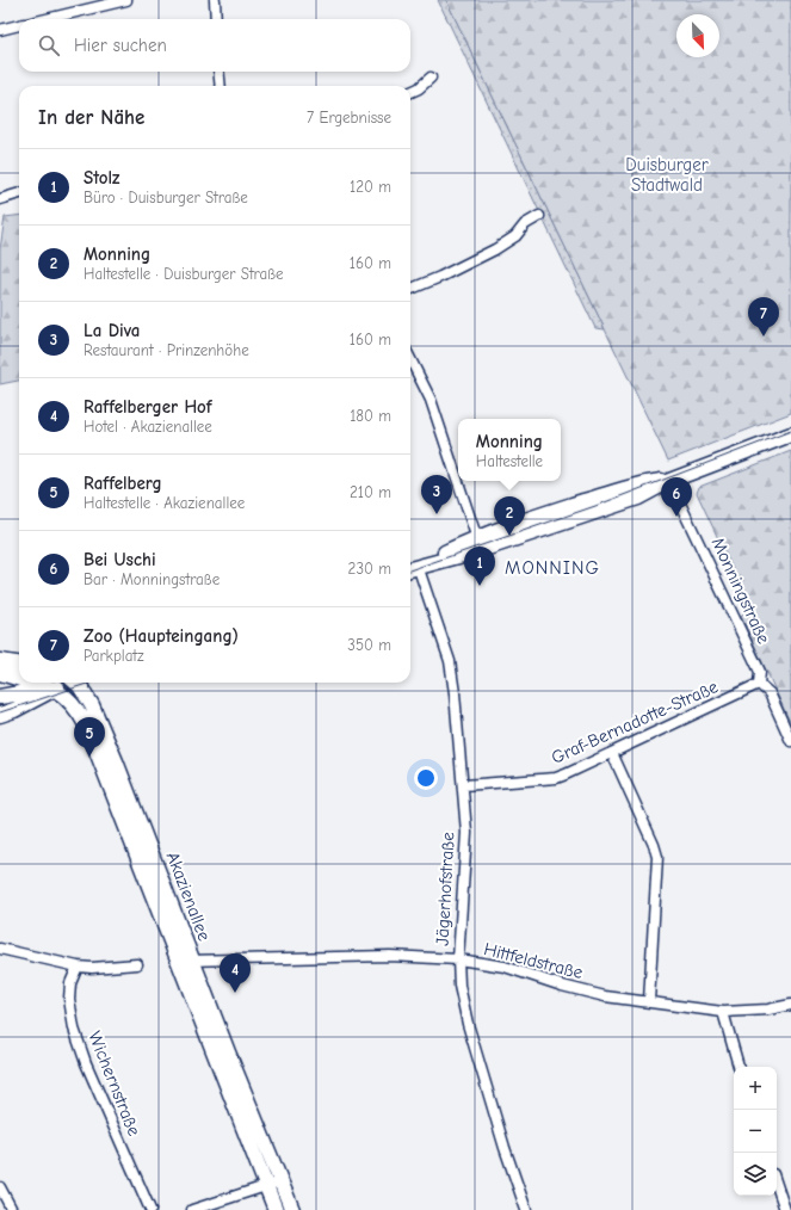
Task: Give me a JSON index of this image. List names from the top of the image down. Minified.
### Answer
{"streets":{"main road":["Akazienallee"],"street":["Monningstraße","Graf-Bernadotte-Straße","Jägerhofstraße","Hittfeldstraße","Wichernstraße"]},"crossings":[["Monningstraße","Graf-Bernadotte-Straße"],["Graf-Bernadotte-Straße","Jägerhofstraße"],["Jägerhofstraße","Hittfeldstraße"],["Akazienallee","Hittfeldstraße"]],"districts":["MONNING"],"parks":["Duisburger Stadtwald"],"north":"bottom right","page":{"search":"Hier suchen","heading":["In der Nähe","7 Ergebnisse"],"list":[{"mark":"1","name":"Stolz","note":"Büro · Duisburger Straße","value":"120 m"},{"mark":"2","name":"Monning","note":"Haltestelle · Duisburger Straße","value":"160 m"},{"mark":"3","name":"La Diva","note":"Restaurant · Prinzenhöhe","value":"160 m"},{"mark":"4","name":"Raffelberger Hof","note":"Hotel · Akazienallee","value":"180 m"},{"mark":"5","name":"Raffelberg","note":"Haltestelle · Akazienallee","value":"210 m"},{"mark":"6","name":"Bei Uschi","note":"Bar · Monningstraße","value":"230 m"},{"mark":"7","name":"Zoo (Haupteingang)","note":"Parkplatz","value":"350 m"}],"pins":["7","3","6","2","1","5","4"],"popup":["Monning","Haltestelle"],"map_buttons":["+","−"]}}
